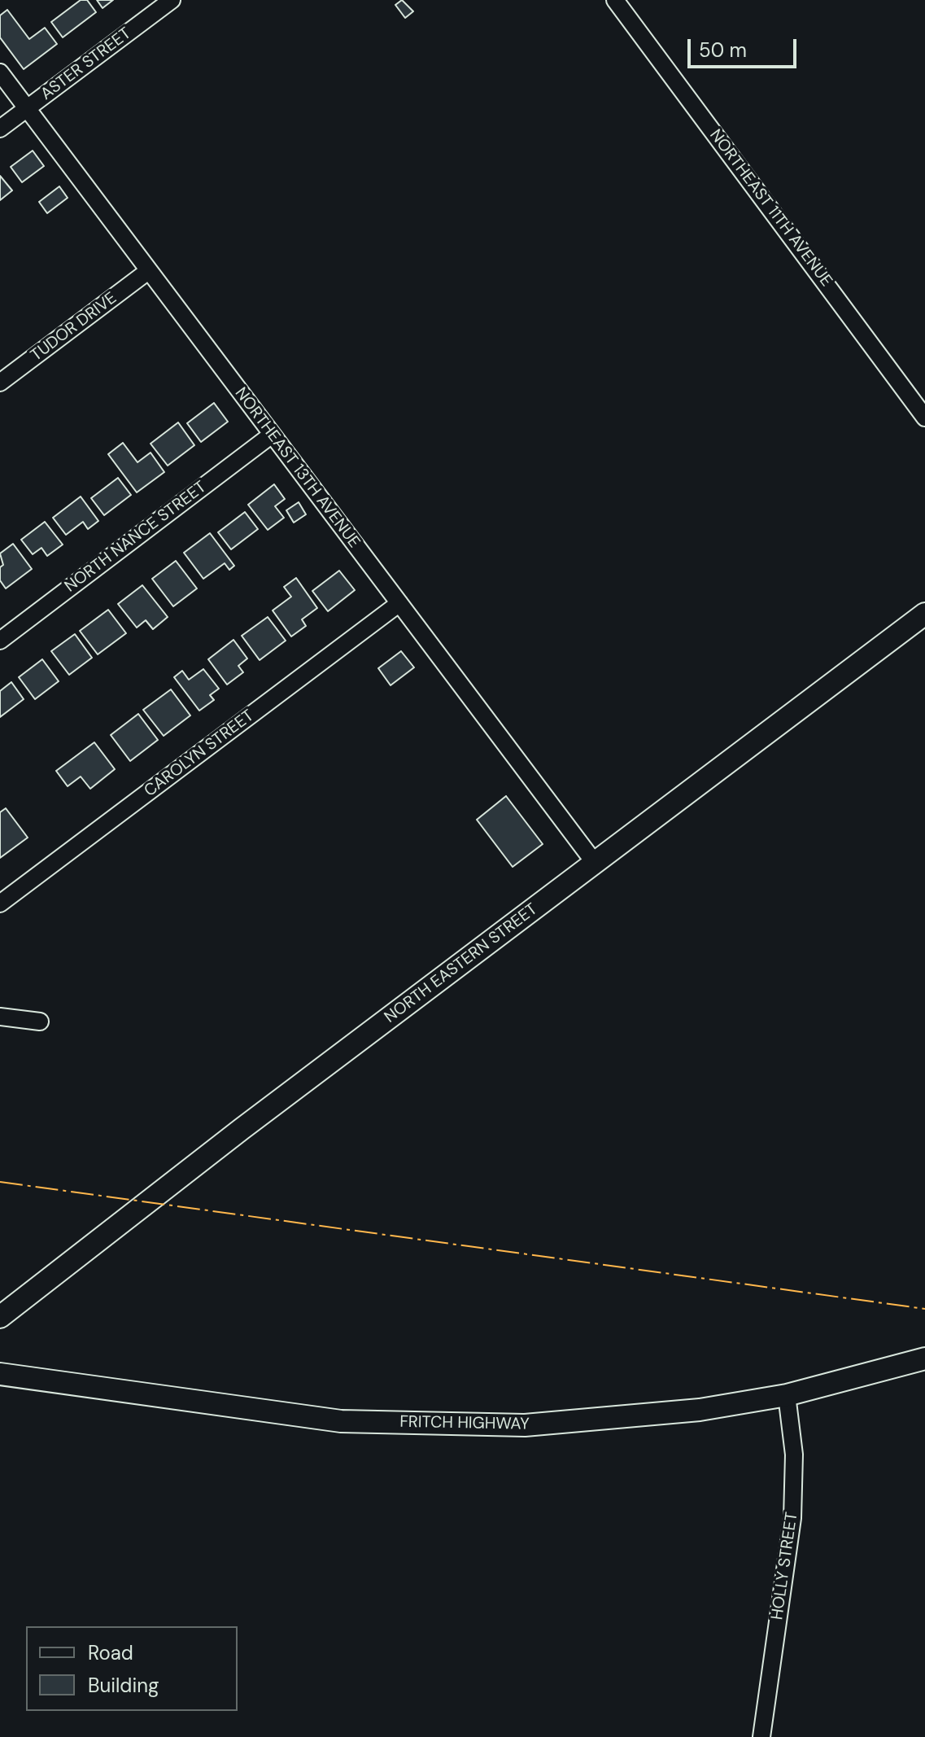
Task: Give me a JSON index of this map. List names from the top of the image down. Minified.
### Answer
{"streets":{"main road":["NORTH EASTERN STREET","FRITCH HIGHWAY"],"street":["ASTER STREET","NORTHEAST 11TH AVENUE","TUDOR DRIVE","NORTHEAST 13TH AVENUE","NORTH NANCE STREET","CAROLYN STREET","HOLLY STREET"]},"crossings":[["ASTER STREET","NORTHEAST 13TH AVENUE"],["TUDOR DRIVE","NORTHEAST 13TH AVENUE"],["NORTHEAST 13TH AVENUE","NORTH NANCE STREET"],["NORTHEAST 13TH AVENUE","CAROLYN STREET"],["NORTHEAST 13TH AVENUE","NORTH EASTERN STREET"],["FRITCH HIGHWAY","HOLLY STREET"]],"legend":["Road","Building"],"scale_bar":"50 m"}
